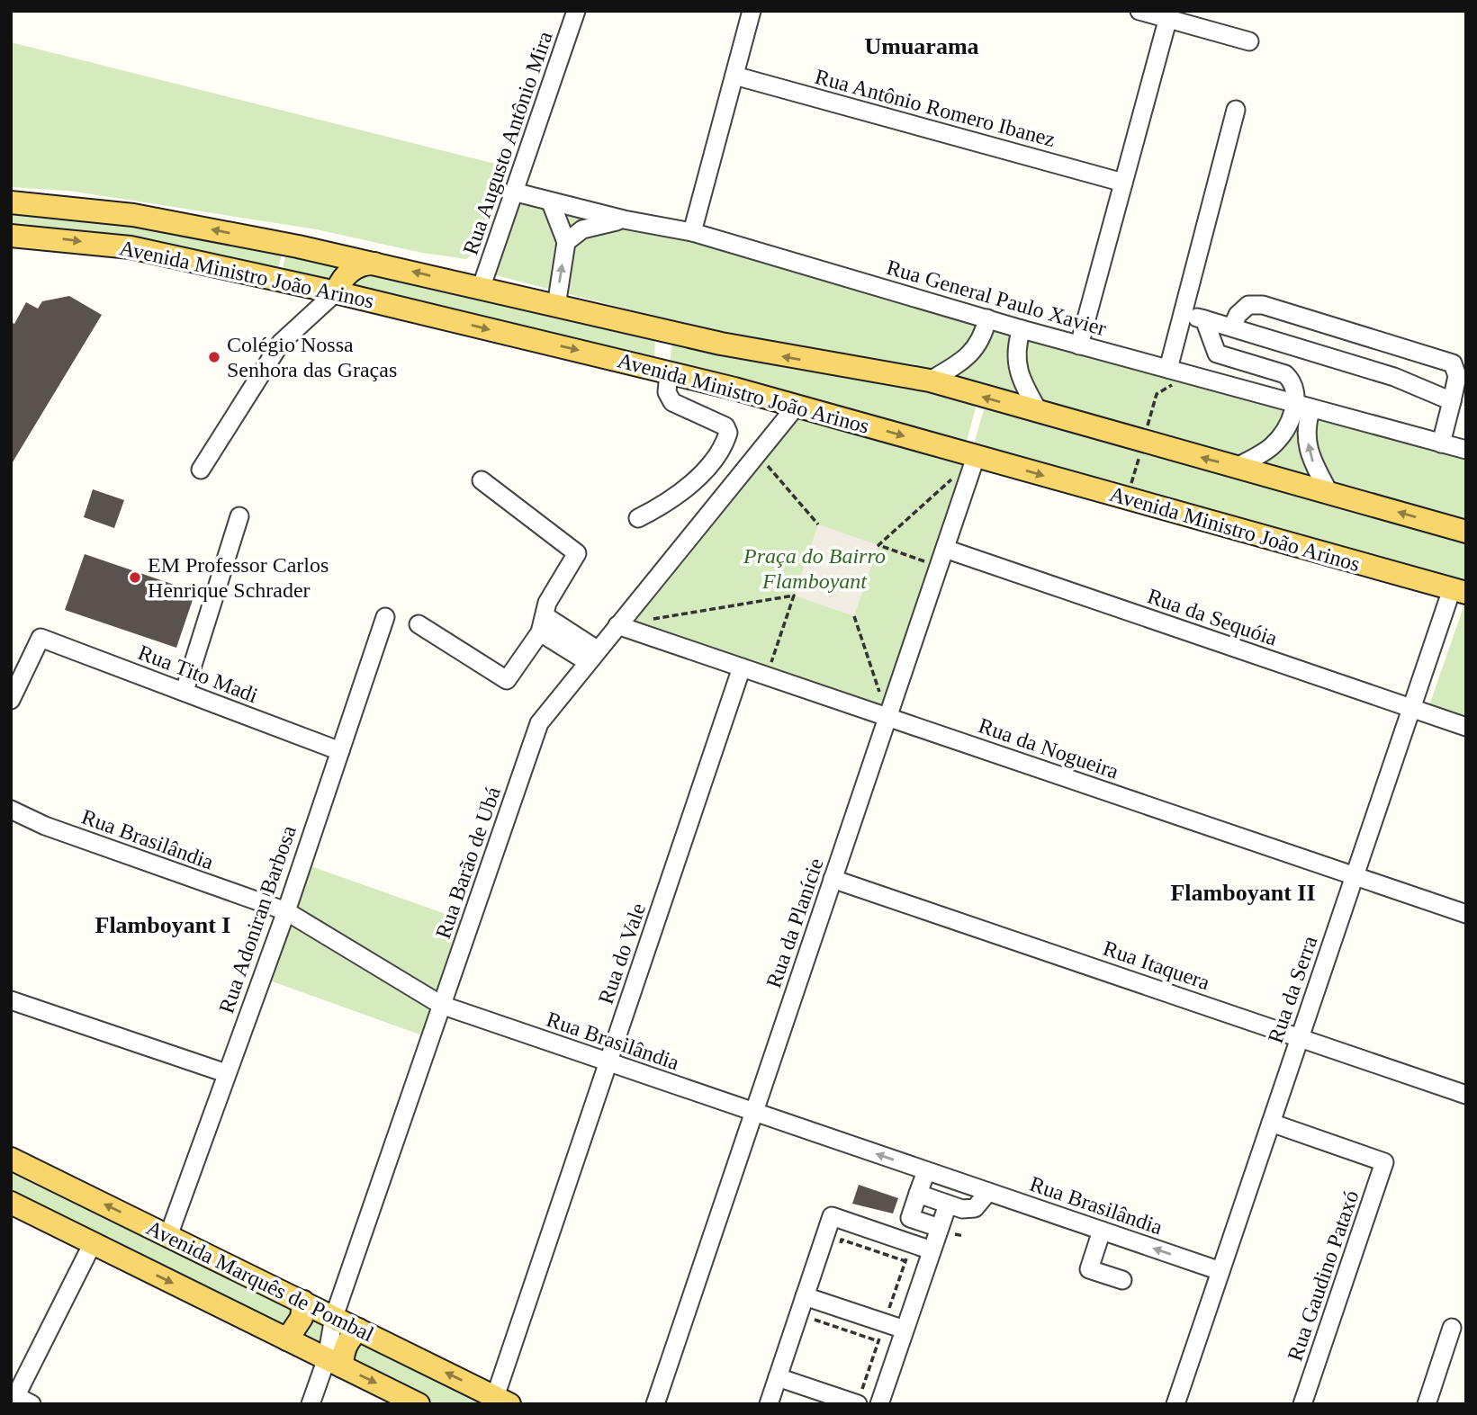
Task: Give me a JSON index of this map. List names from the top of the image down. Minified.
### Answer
{"streets":{"main road":["Avenida Ministro João Arinos","Avenida Marquês de Pombal"],"street":["Rua Antônio Romero Ibanez","Rua Augusto Antônio Mira","Rua General Paulo Xavier","Rua da Sequóia","Rua Tito Madi","Rua da Nogueira","Rua Brasilândia","Rua Barão de Ubá","Rua Adoniran Barbosa","Rua da Planície","Rua do Vale","Rua Itaquera","Rua da Serra","Rua Gaudino Pataxó"]},"crossings":[["Rua Augusto Antônio Mira","Avenida Ministro João Arinos"],["Rua Augusto Antônio Mira","Rua General Paulo Xavier"],["Avenida Ministro João Arinos","Rua Barão de Ubá"],["Avenida Ministro João Arinos","Rua da Planície"],["Avenida Ministro João Arinos","Rua da Serra"],["Rua da Sequóia","Rua da Planície"],["Rua da Sequóia","Rua da Serra"],["Rua Tito Madi","Rua Adoniran Barbosa"],["Rua da Nogueira","Rua Barão de Ubá"],["Rua da Nogueira","Rua da Planície"],["Rua da Nogueira","Rua do Vale"],["Rua da Nogueira","Rua da Serra"],["Rua Brasilândia","Rua Barão de Ubá"],["Rua Brasilândia","Rua Adoniran Barbosa"],["Rua Brasilândia","Rua da Planície"],["Rua Brasilândia","Rua do Vale"],["Rua Brasilândia","Rua da Serra"],["Rua Barão de Ubá","Avenida Marquês de Pombal"],["Rua Adoniran Barbosa","Avenida Marquês de Pombal"],["Rua da Planície","Rua Itaquera"],["Rua do Vale","Avenida Marquês de Pombal"],["Rua Itaquera","Rua da Serra"],["Rua da Serra","Rua Gaudino Pataxó"]],"districts":["Umuarama","Flamboyant II","Flamboyant I"],"parks":["Praça do Bairro Flamboyant"],"places":["Colégio Nossa Senhora das Graças","EM Professor Carlos Henrique Schrader"]}
